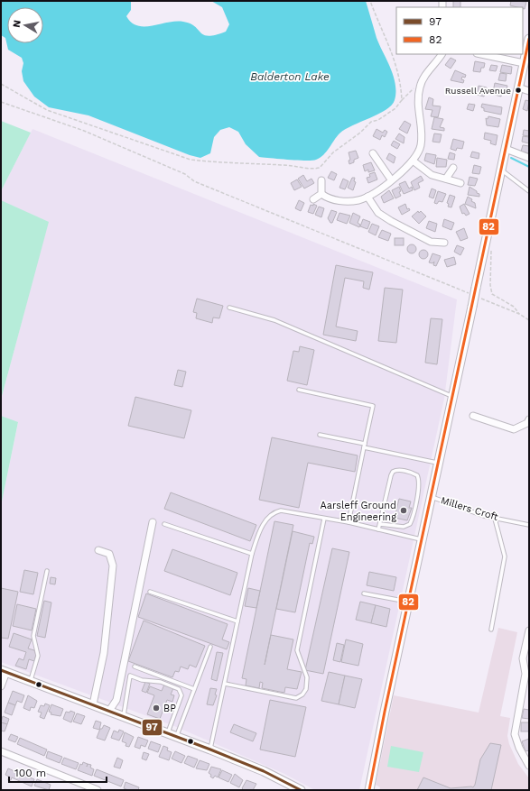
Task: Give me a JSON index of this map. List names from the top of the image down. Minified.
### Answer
{"streets":{"lane":["Millers Croft"]},"water":["Balderton Lake"],"places":["Russell Avenue","Aarsleff Ground Engineering","BP"],"lines":["transit line 82","transit line 97"],"legend":["97","82"],"scale_bar":"100 m","north":"left"}
